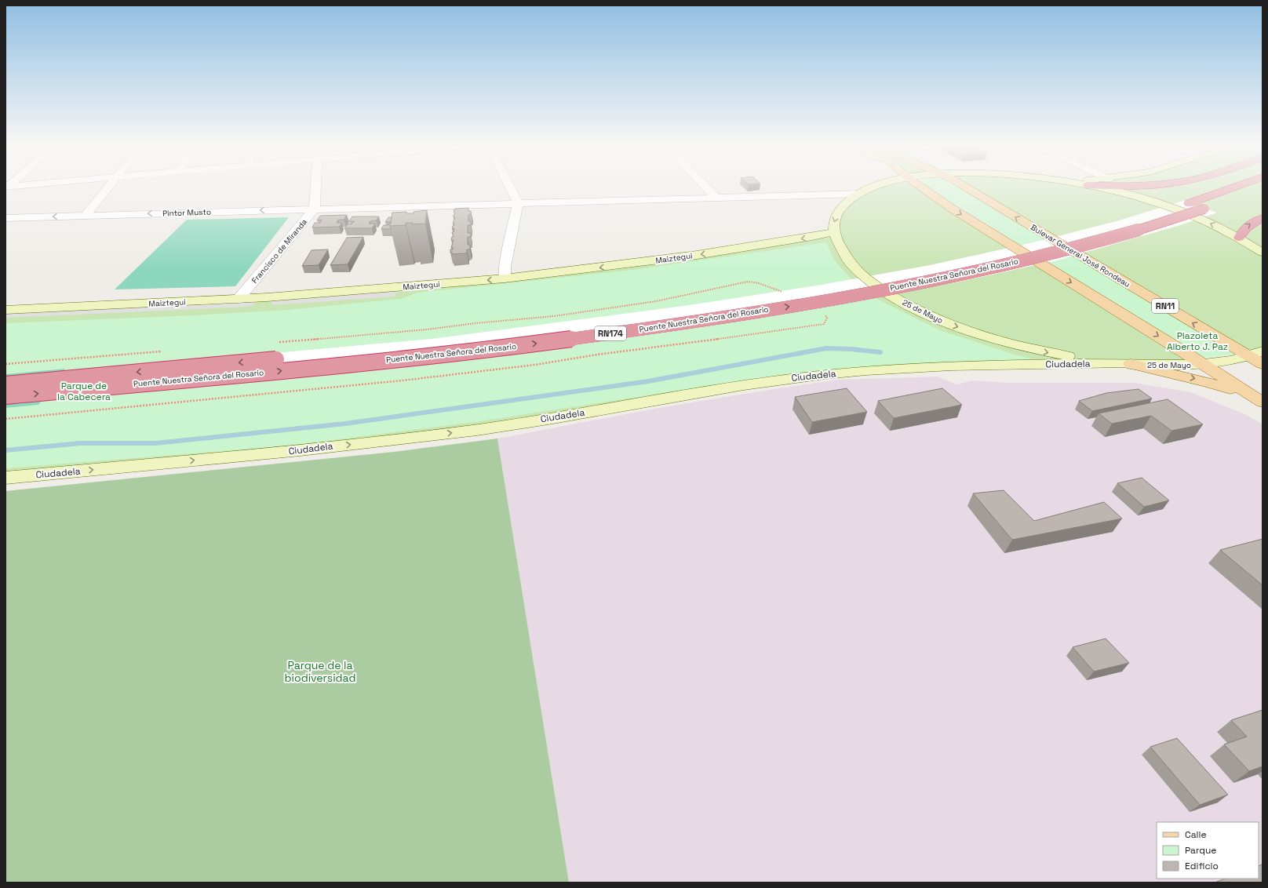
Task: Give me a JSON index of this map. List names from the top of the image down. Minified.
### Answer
{"streets":{"highway":["Puente Nuestra Señora del Rosario","RN174"],"main road":["Bulevar General José Rondeau","Maiztegui","RN11","25 de Mayo","Ciudadela"],"street":["Pintor Musto","Francisco de Miranda"]},"crossings":[["Pintor Musto","Francisco de Miranda"],["Francisco de Miranda","Maiztegui"],["Bulevar General José Rondeau","RN11"],["Bulevar General José Rondeau","25 de Mayo"],["Maiztegui","25 de Mayo"],["RN11","25 de Mayo"],["25 de Mayo","Ciudadela"]],"one_way":["Pintor Musto","Maiztegui","Ciudadela"],"parks":["Plazoleta Alberto J. Paz","Parque de la Cabecera","Parque de la biodiversidad"],"legend":["Calle","Parque","Edificio"]}
